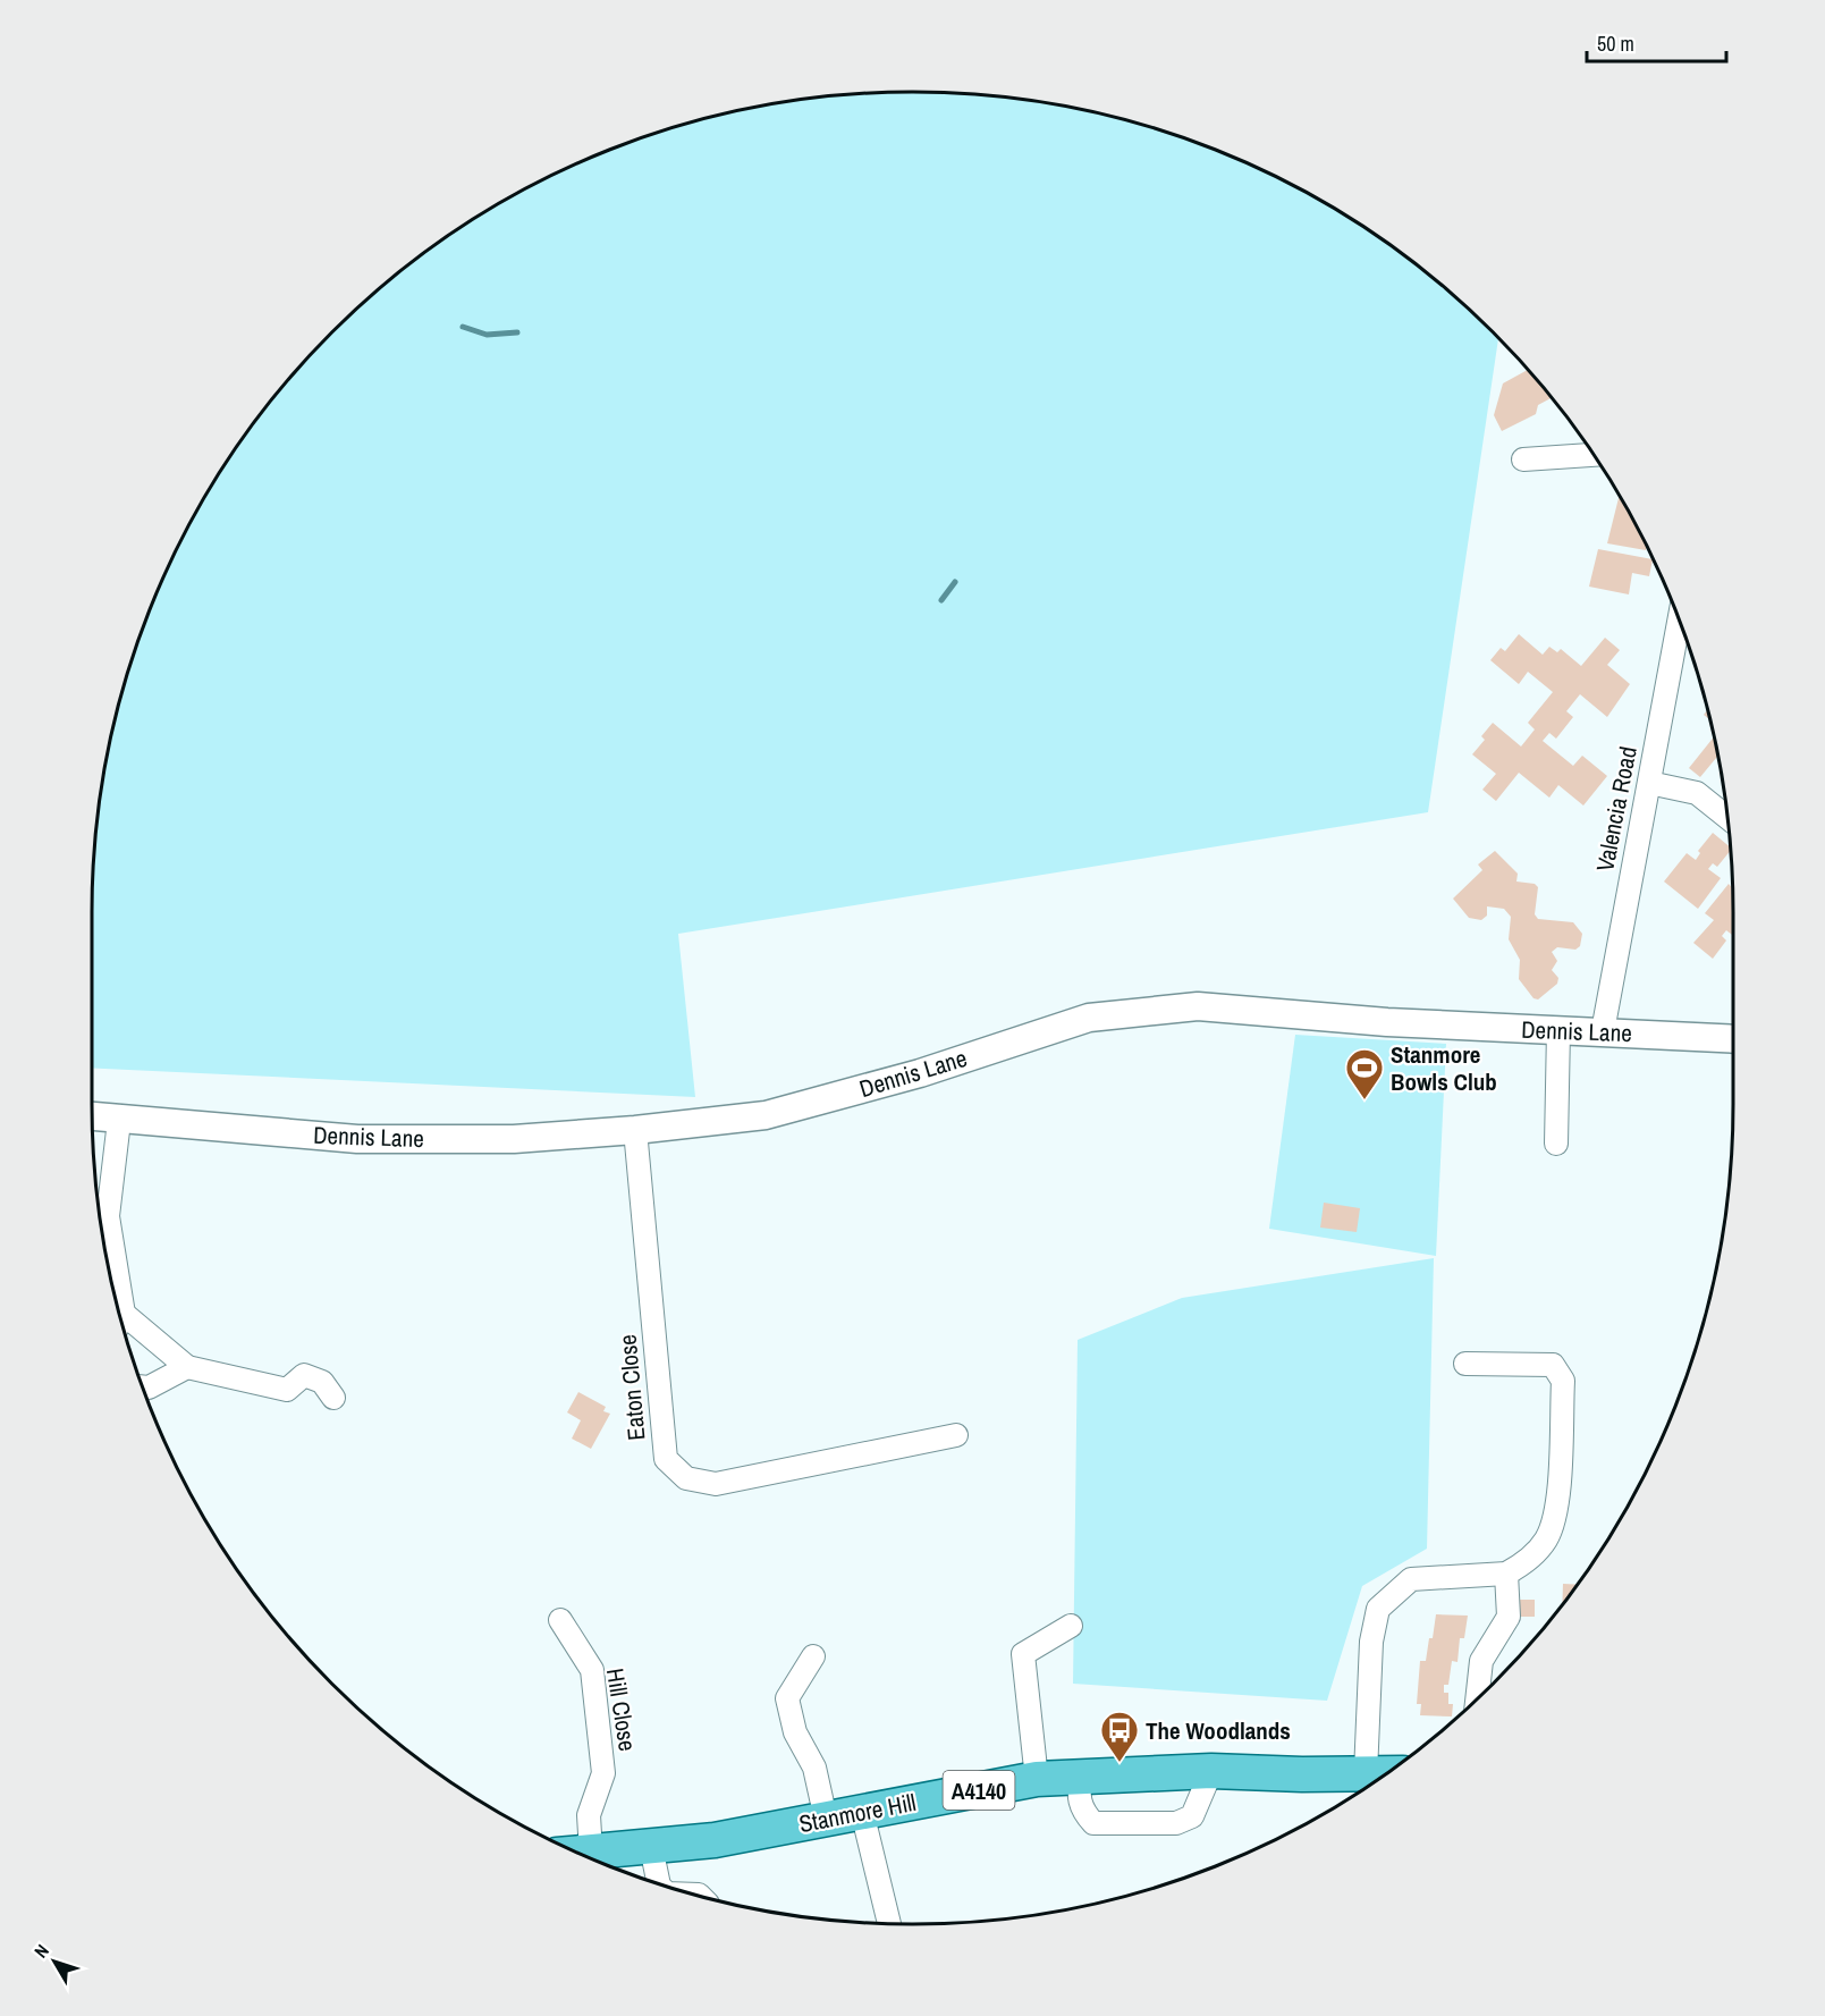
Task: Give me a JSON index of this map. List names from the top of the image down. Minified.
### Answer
{"streets":{"main road":["A4140","Stanmore Hill"],"street":["Valencia Road","Dennis Lane","Eaton Close","Hill Close"]},"crossings":[["Valencia Road","Dennis Lane"],["Dennis Lane","Eaton Close"],["Hill Close","Stanmore Hill"]],"places":{"sports":["Stanmore Bowls Club"],"bus stop":["The Woodlands"]},"scale_bar":"50 m","north":"top left"}
